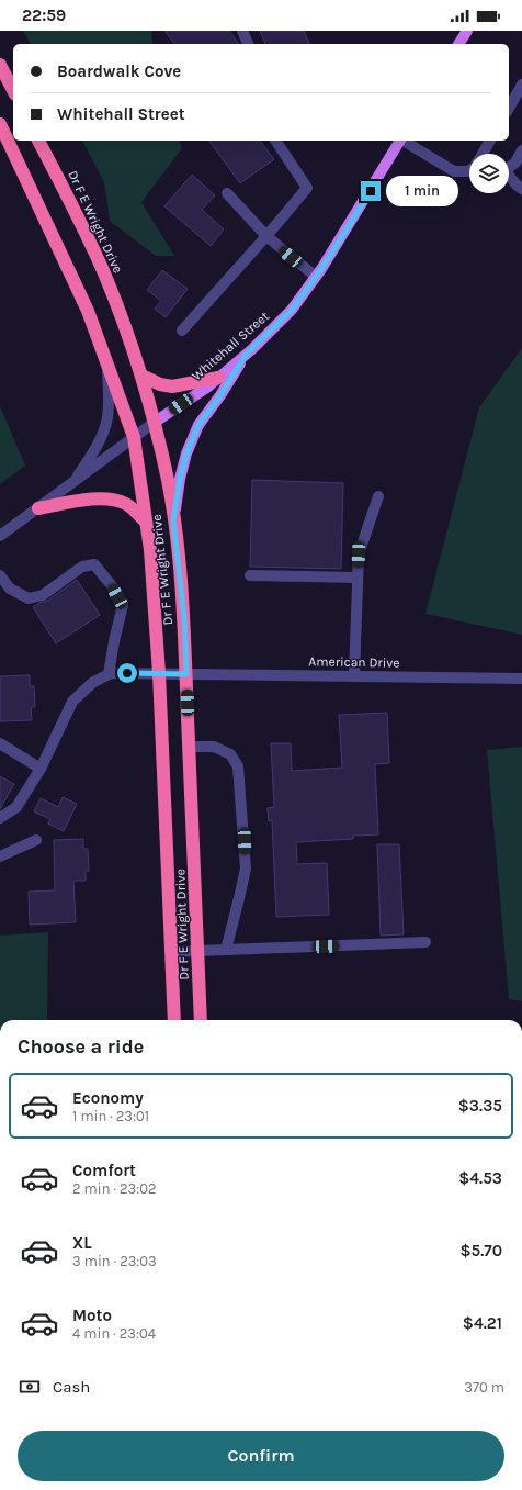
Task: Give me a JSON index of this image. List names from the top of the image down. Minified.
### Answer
{"streets":{"highway":["Dr F E Wright Drive"],"main road":["Whitehall Street"],"street":["American Drive"]},"crossings":[["Dr F E Wright Drive","Whitehall Street"],["Dr F E Wright Drive","American Drive"]],"page":{"status":"22:59","banner":["Boardwalk Cove","Whitehall Street"],"bubble":"1 min","heading":"Choose a ride","list":[{"name":"Economy","note":"1 min · 23:01","value":"$3.35"},{"name":"Comfort","note":"2 min · 23:02","value":"$4.53"},{"name":"XL","note":"3 min · 23:03","value":"$5.70"},{"name":"Moto","note":"4 min · 23:04","value":"$4.21"}],"pay":["Cash","370 m"],"buttons":"Confirm"}}
